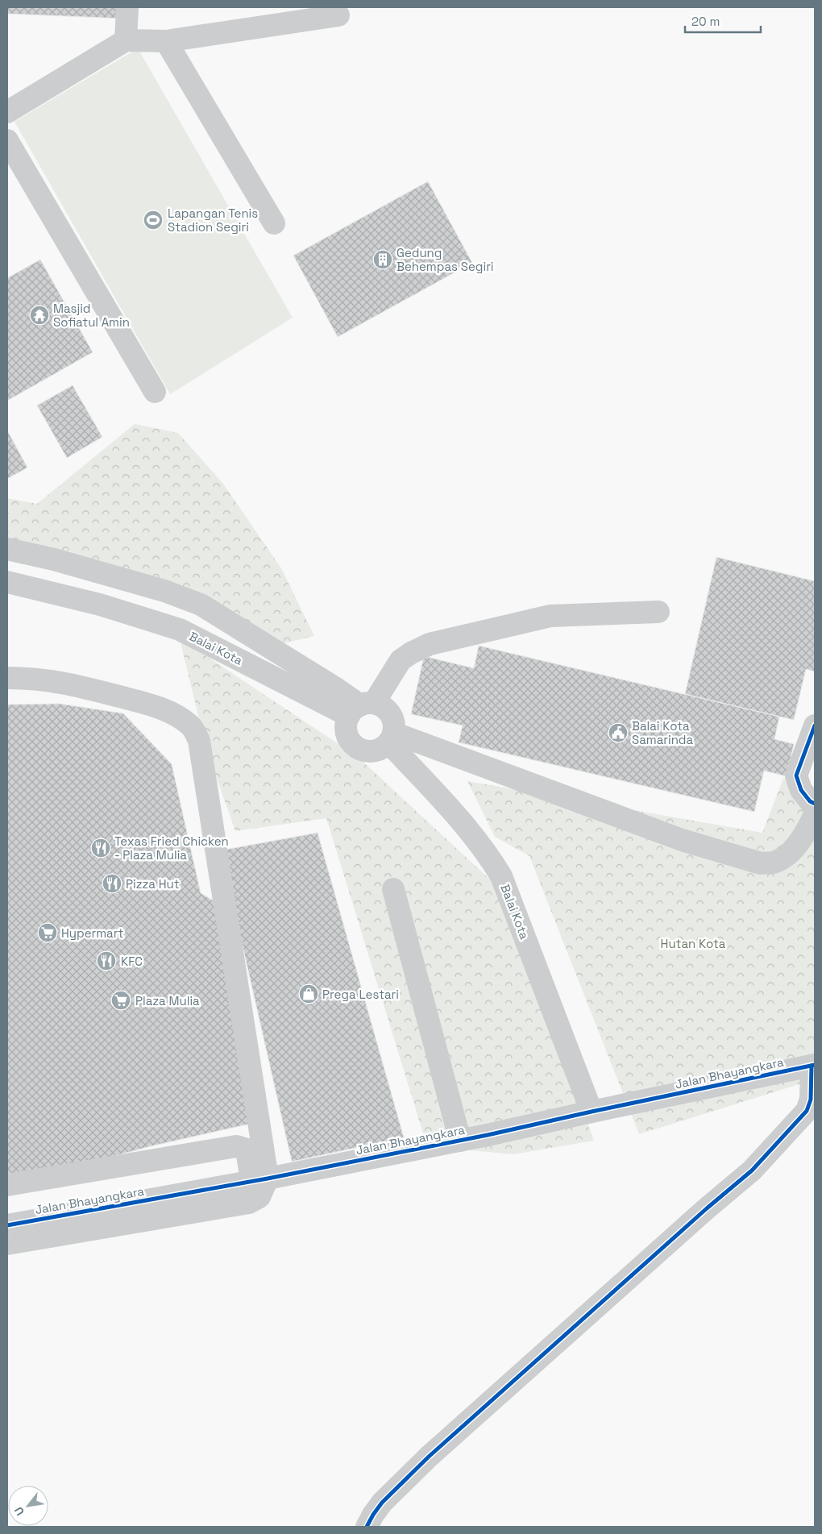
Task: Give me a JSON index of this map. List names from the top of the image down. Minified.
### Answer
{"streets":{"street":["Balai Kota","Jalan Bhayangkara"]},"crossings":[["Balai Kota","Jalan Bhayangkara"]],"parks":["Hutan Kota"],"places":{"sports":["Lapangan Tenis Stadion Segiri"],"building":["Gedung Behempas Segiri"],"temple":["Masjid Sofiatul Amin"],"public building":["Balai Kota Samarinda"],"restaurant":["Texas Fried Chicken - Plaza Mulia","Pizza Hut","KFC"],"supermarket":["Hypermart","Plaza Mulia"],"shop":["Prega Lestari"]},"scale_bar":"20 m","north":"bottom left"}
